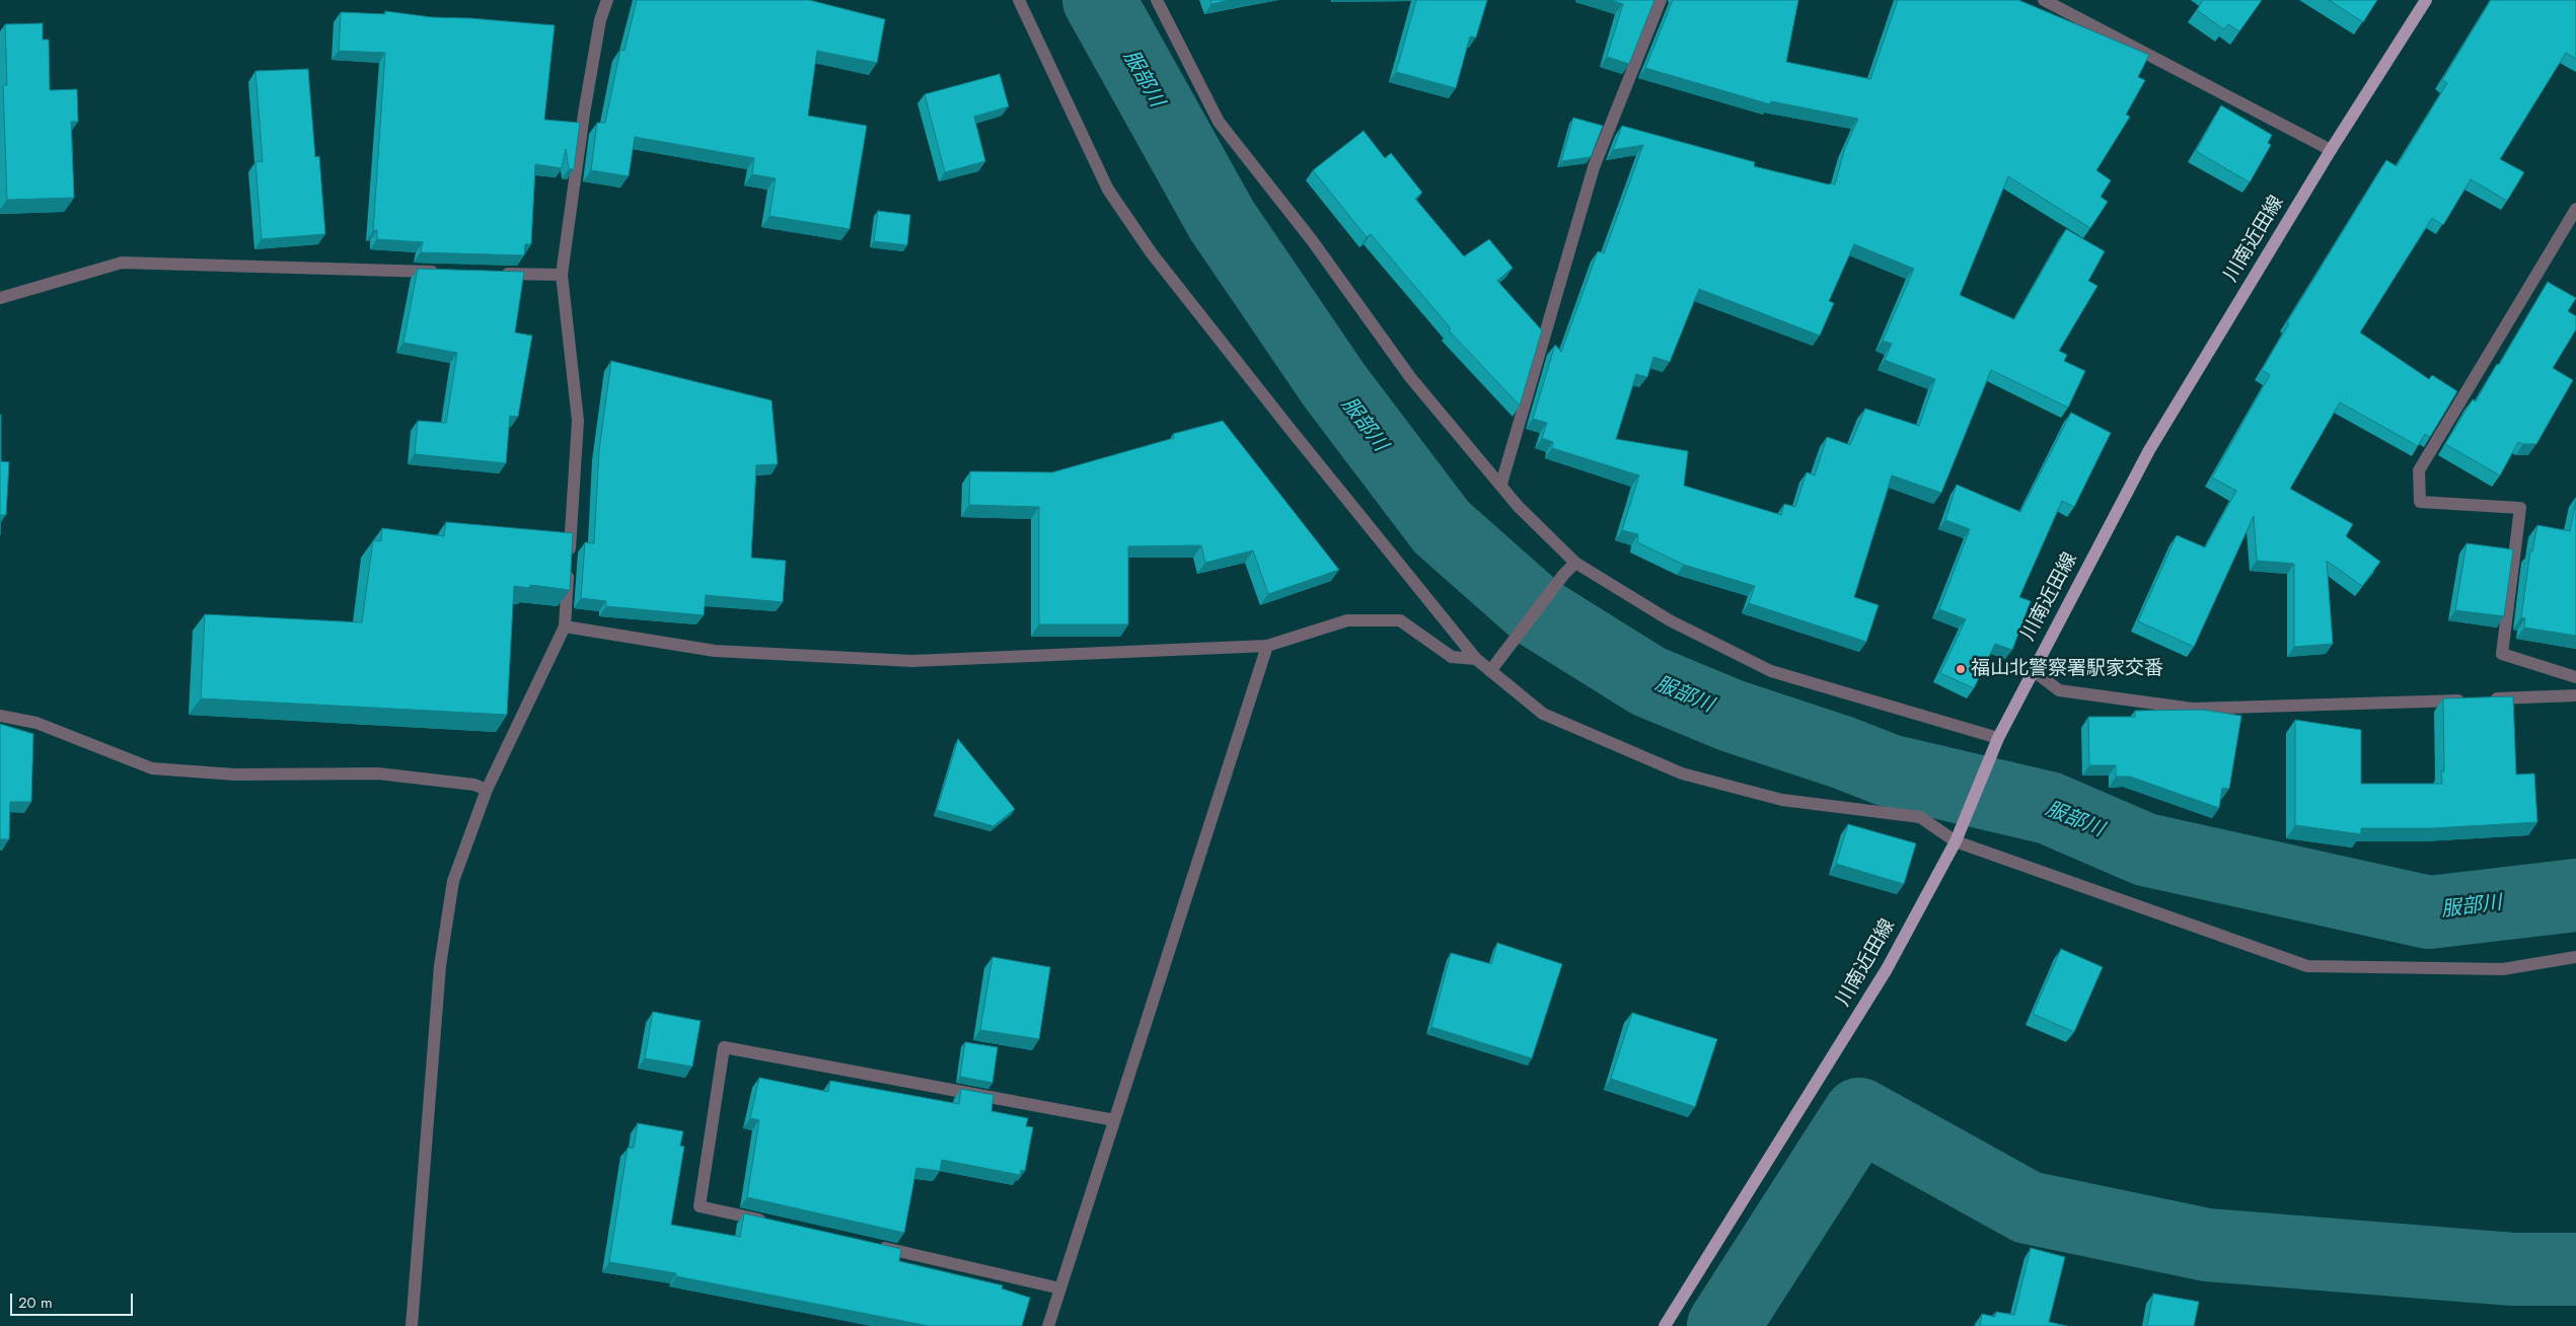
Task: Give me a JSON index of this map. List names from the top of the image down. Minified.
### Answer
{"streets":{"main road":["川南近田線"]},"water":["服部川"],"places":["福山北警察署駅家交番"],"scale_bar":"20 m"}
